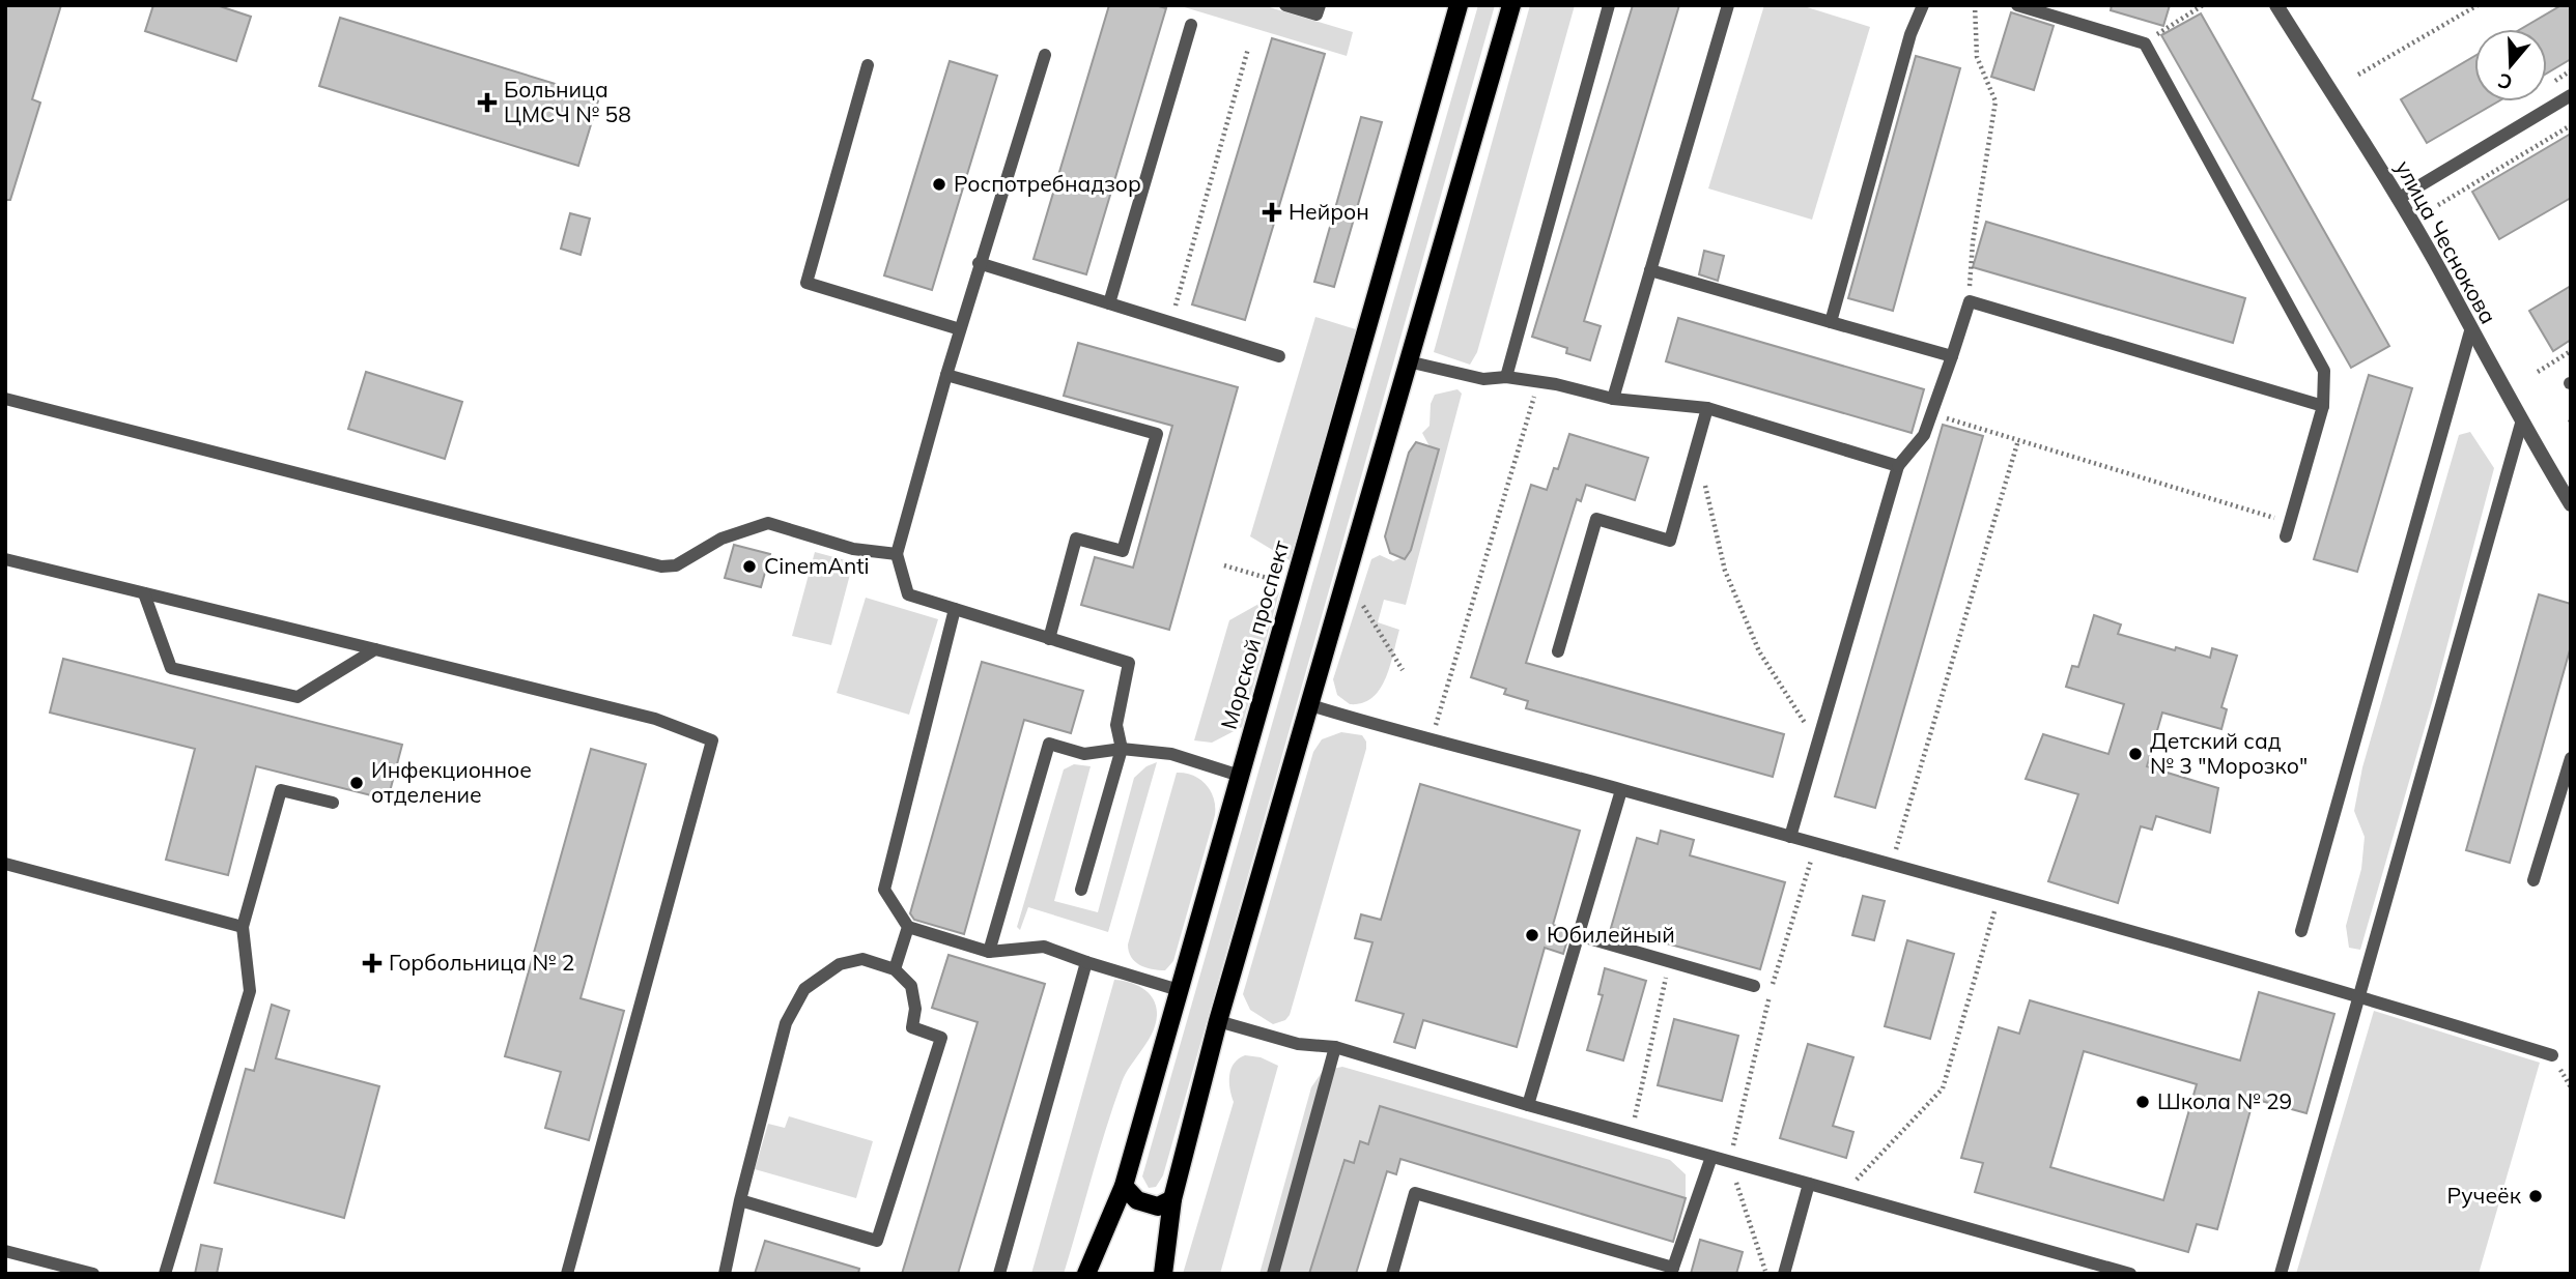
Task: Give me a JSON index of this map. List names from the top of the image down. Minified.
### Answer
{"streets":{"main road":["Морской проспект"],"street":["улица Чеснокова"]},"places":{"health":["Больница ЦМСЧ № 58","Нейрон","Горбольница № 2"],"other":["Роспотребнадзор","CinemAnti","Детский сад № 3 \"Морозко\"","Инфекционное отделение","Юбилейный","Школа № 29","Ручеёк"]},"north":"bottom"}
